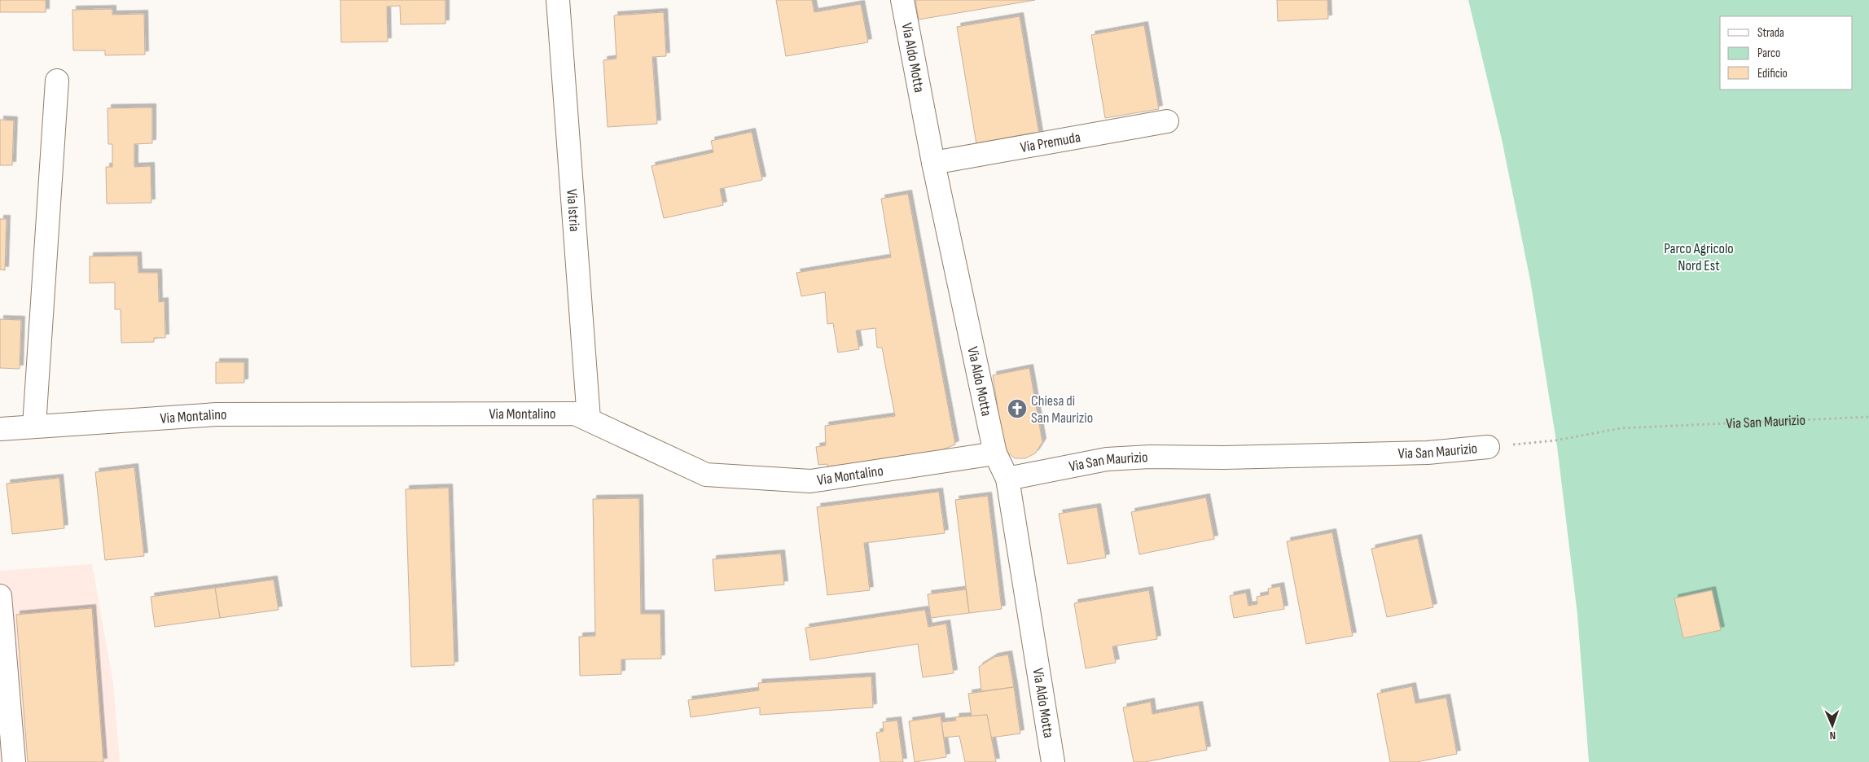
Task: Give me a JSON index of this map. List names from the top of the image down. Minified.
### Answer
{"streets":{"street":["Via Aldo Motta","Via Premuda","Via Istria","Via Montalino","Via San Maurizio"]},"crossings":[["Via Aldo Motta","Via Premuda"],["Via Aldo Motta","Via Montalino"],["Via Aldo Motta","Via San Maurizio"],["Via Istria","Via Montalino"]],"parks":["Parco Agricolo Nord Est"],"places":{"church":["Chiesa di San Maurizio"]},"legend":["Strada","Parco","Edificio"],"north":"bottom"}
